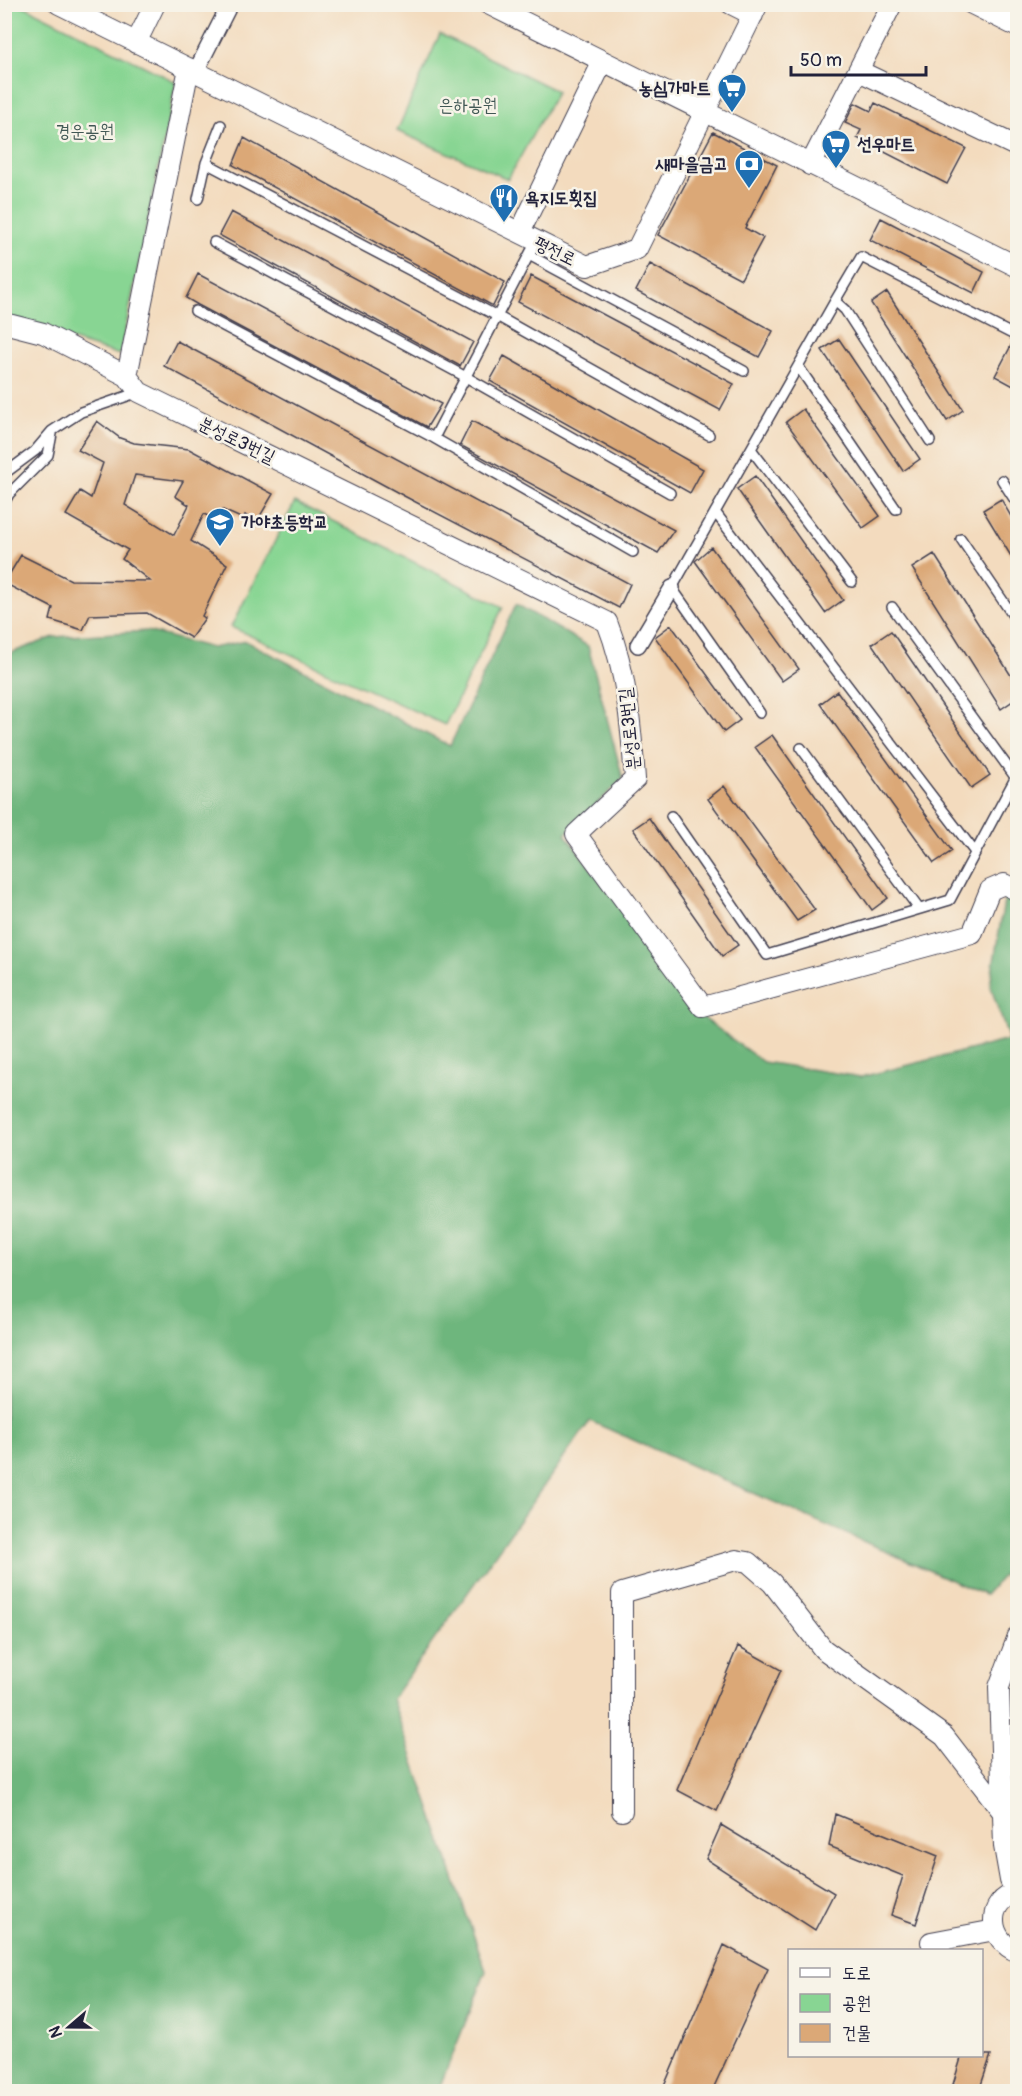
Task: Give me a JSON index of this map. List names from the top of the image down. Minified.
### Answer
{"streets":{"street":["평전로","분성로3번길"]},"parks":["은하공원","경운공원"],"places":{"supermarket":["농심가마트","선우마트"],"bank":["새마을금고"],"restaurant":["욕지도횟집"],"school or university":["가야초등학교"]},"legend":["도로","공원","건물"],"scale_bar":"50 m","north":"left"}
